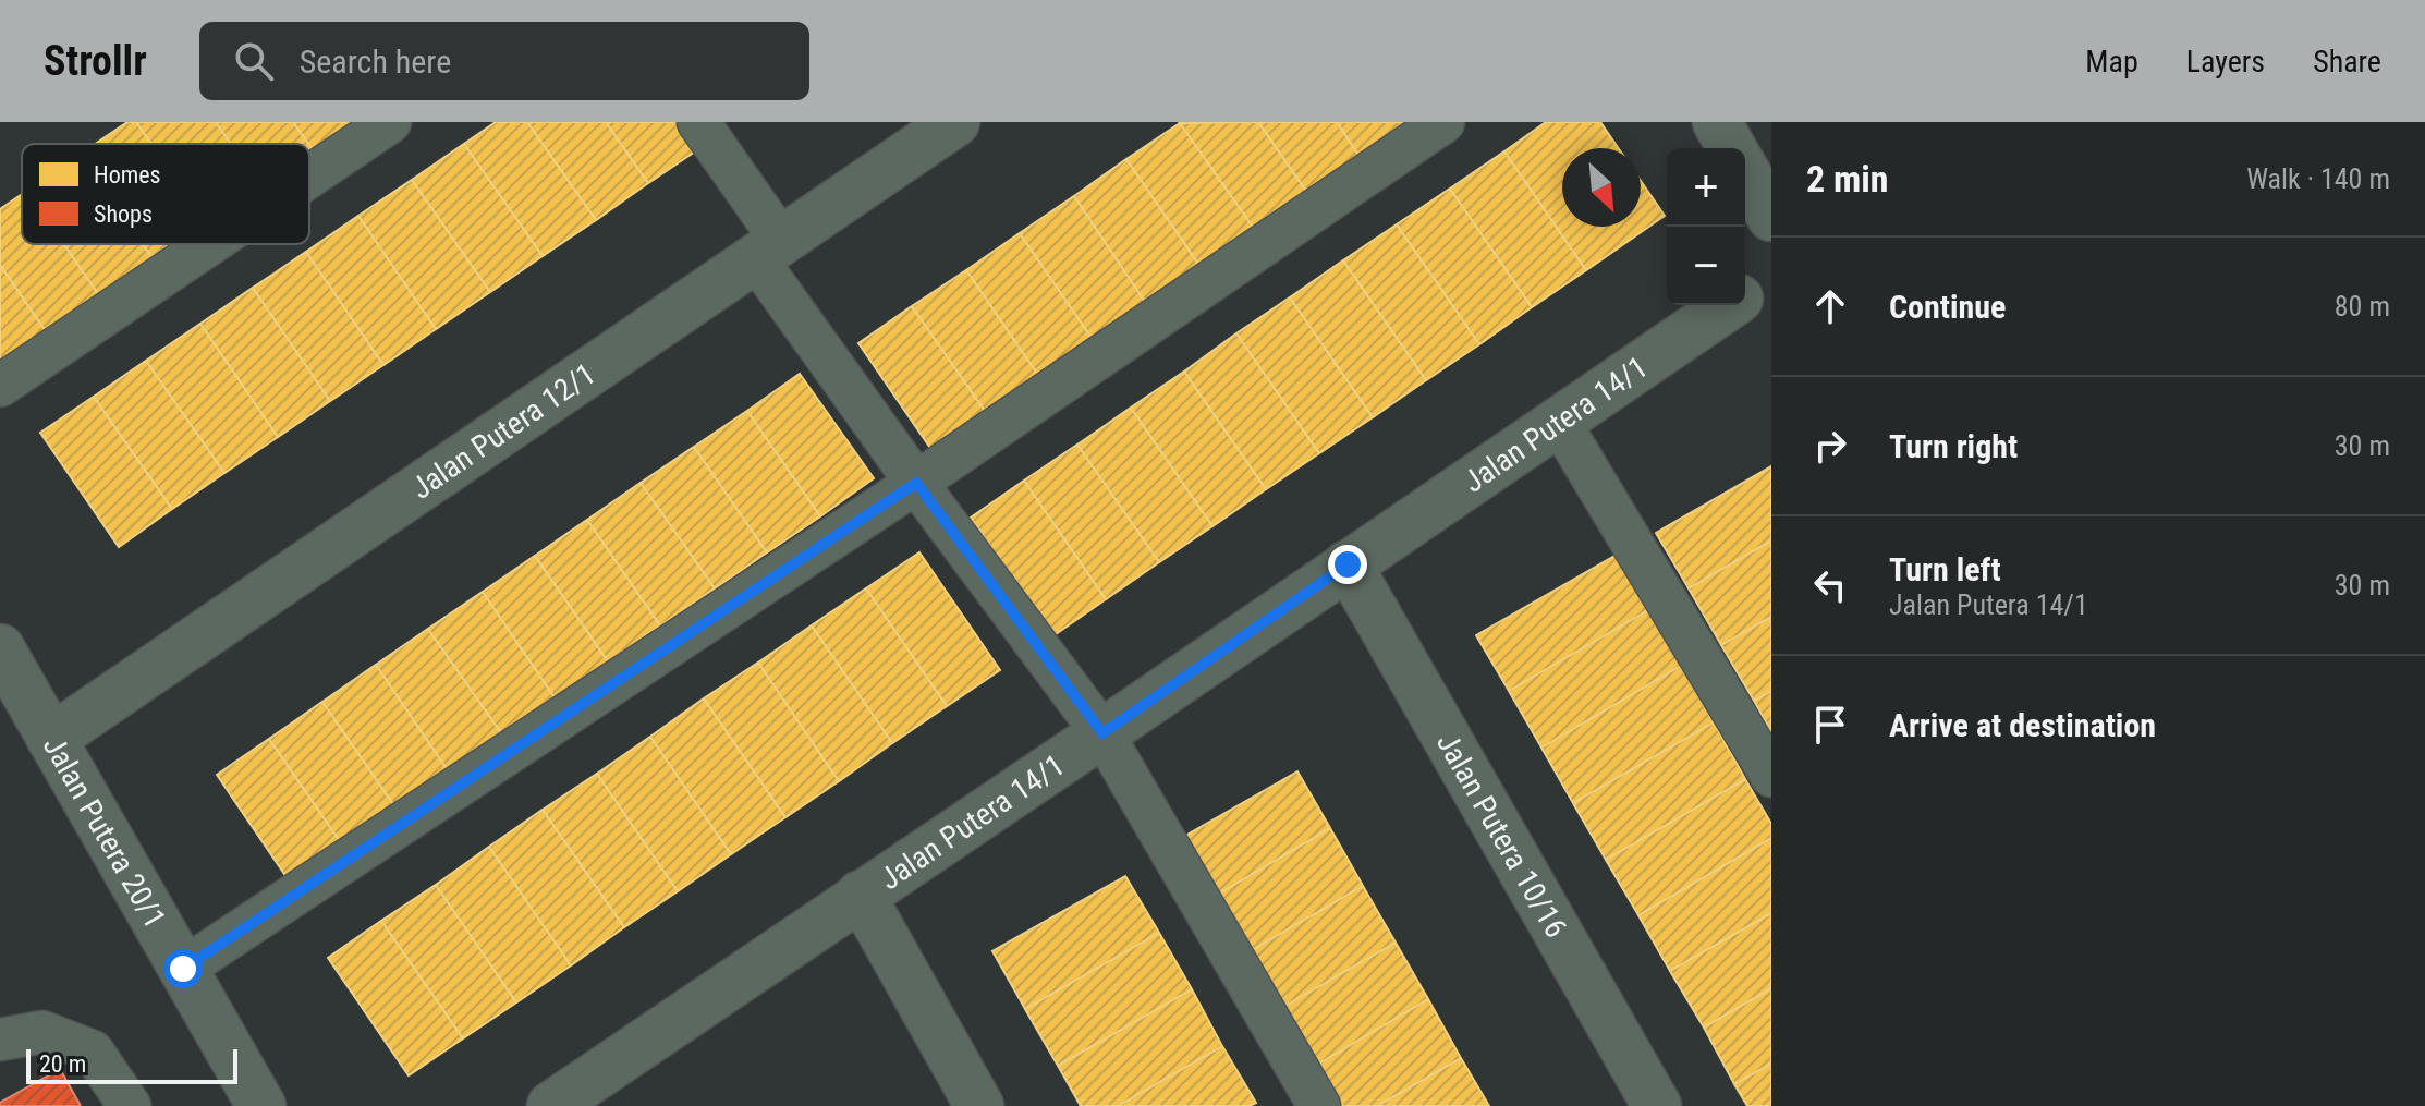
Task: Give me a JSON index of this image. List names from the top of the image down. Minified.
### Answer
{"streets":{"street":["Jalan Putera 14/1","Jalan Putera 12/1","Jalan Putera 20/1","Jalan Putera 10/16"]},"crossings":[["Jalan Putera 14/1","Jalan Putera 10/16"],["Jalan Putera 12/1","Jalan Putera 20/1"]],"legend":["Homes","Shops"],"scale_bar":"20 m","north":"bottom right","page":{"header":"Strollr","search":"Search here","nav":["Map","Layers","Share"],"heading":["2 min","Walk · 140 m"],"map_buttons":["+","−"],"list":[["Continue","80 m"],["Turn right","30 m"],["Turn left","Jalan Putera 14/1","30 m"],"Arrive at destination"],"scale":"20 m"}}
